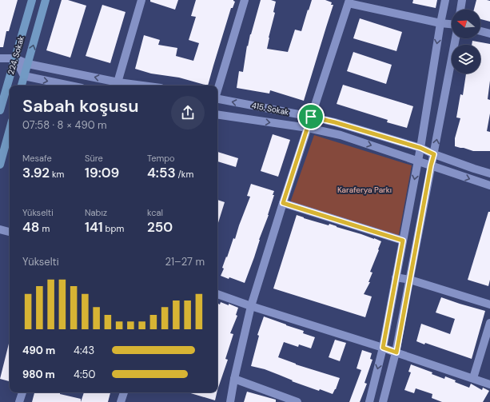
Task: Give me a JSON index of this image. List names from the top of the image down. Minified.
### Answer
{"streets":{"street":["224. Sokak","415. Sokak"]},"parks":["Karaferya Parkı"],"north":"left","page":{"heading":["Sabah koşusu","07:58 · 8 × 490 m"],"stats":[["Mesafe","3.92 km"],["Süre","19:09"],["Tempo","4:53 /km"],["Yükselti","48 m"],["Nabız","141 bpm"],["kcal","250"]],"chart":["Yükselti","21–27 m"],"list":[{"name":"490 m","note":"4:43"},{"name":"980 m","note":"4:50"}]}}
